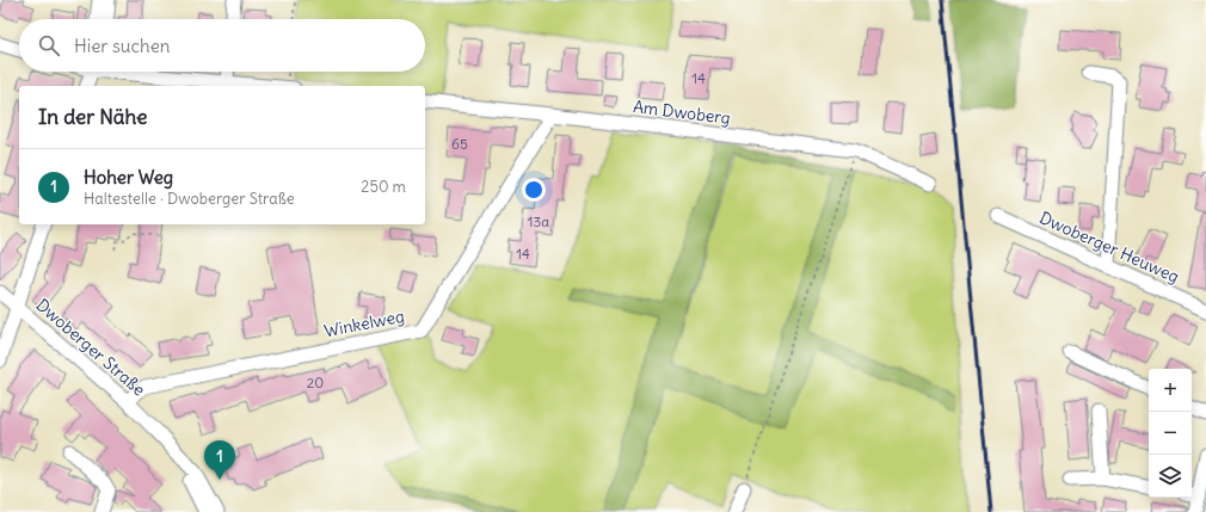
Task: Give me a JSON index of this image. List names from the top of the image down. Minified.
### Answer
{"streets":{"street":["Am Dwoberg","Dwoberger Heuweg","Winkelweg","Dwoberger Straße"]},"crossings":[["Am Dwoberg","Winkelweg"],["Winkelweg","Dwoberger Straße"]],"house_numbers":["14","65","13a","14","20"],"page":{"search":"Hier suchen","heading":"In der Nähe","list":[{"mark":"1","name":"Hoher Weg","note":"Haltestelle · Dwoberger Straße","value":"250 m"}],"map_buttons":["+","−"],"pins":"1"}}
